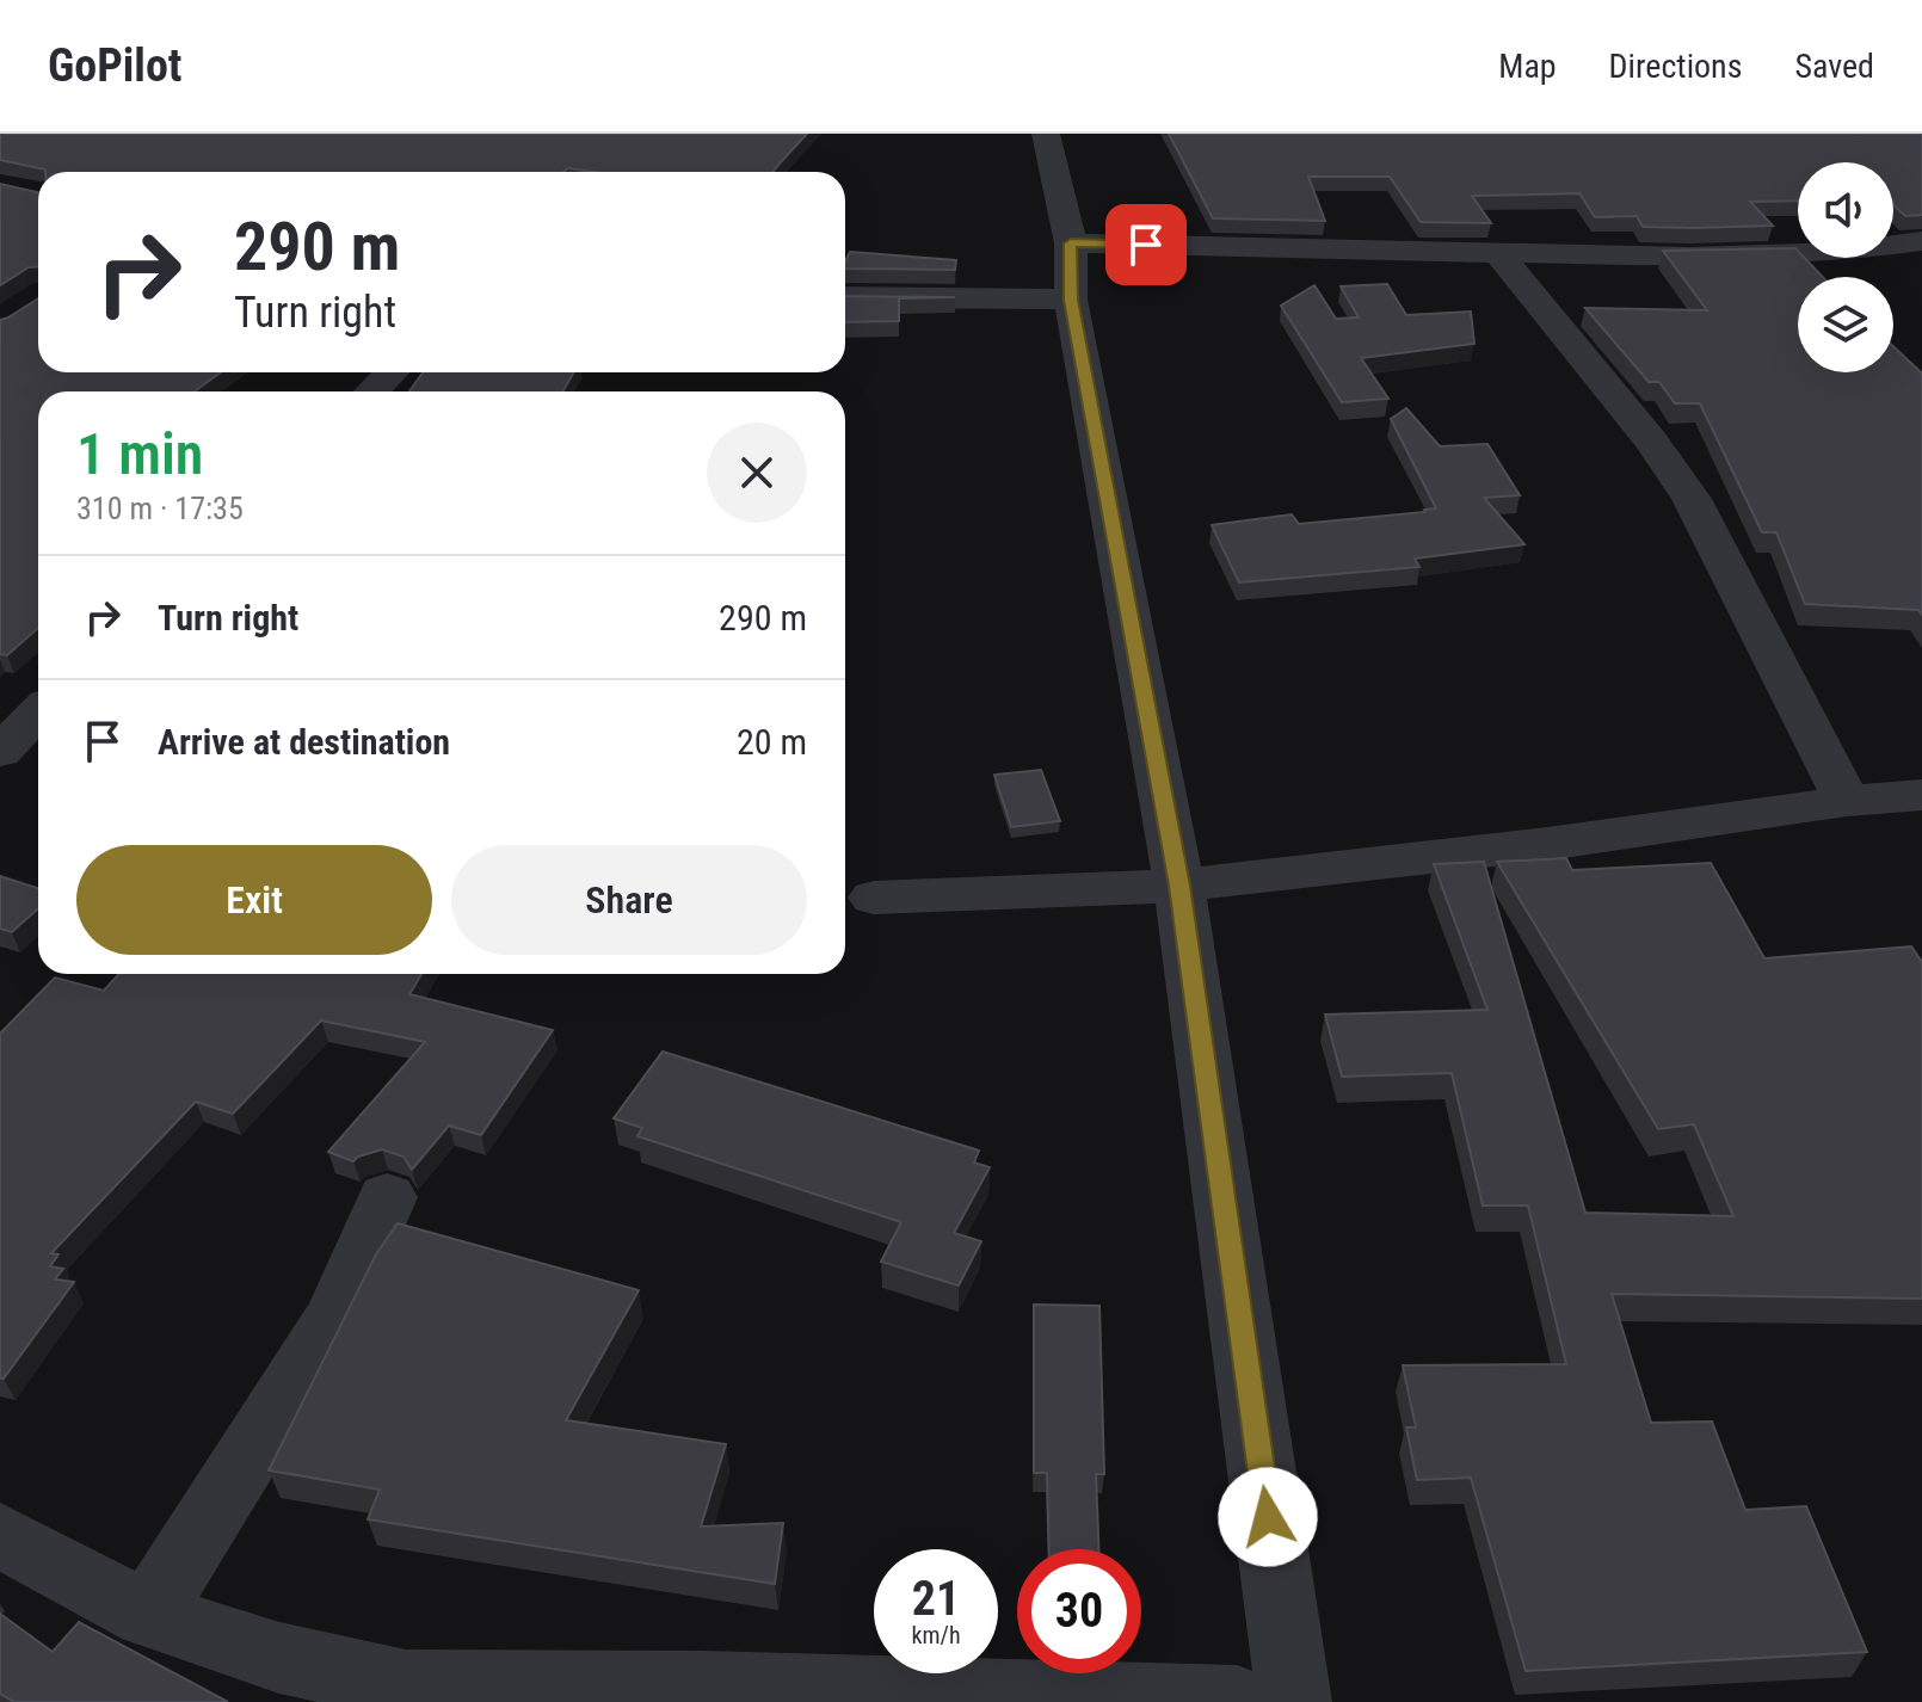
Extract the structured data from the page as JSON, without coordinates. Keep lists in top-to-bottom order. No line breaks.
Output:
{"page":{"header":"GoPilot","nav":["Map","Directions","Saved"],"turn":["290 m","Turn right"],"heading":["1 min","310 m · 17:35"],"list":[{"name":"Turn right","value":"290 m"},{"name":"Arrive at destination","value":"20 m"}],"buttons":["Exit","Share"],"speed":"21 km/h","limit":"30"}}
